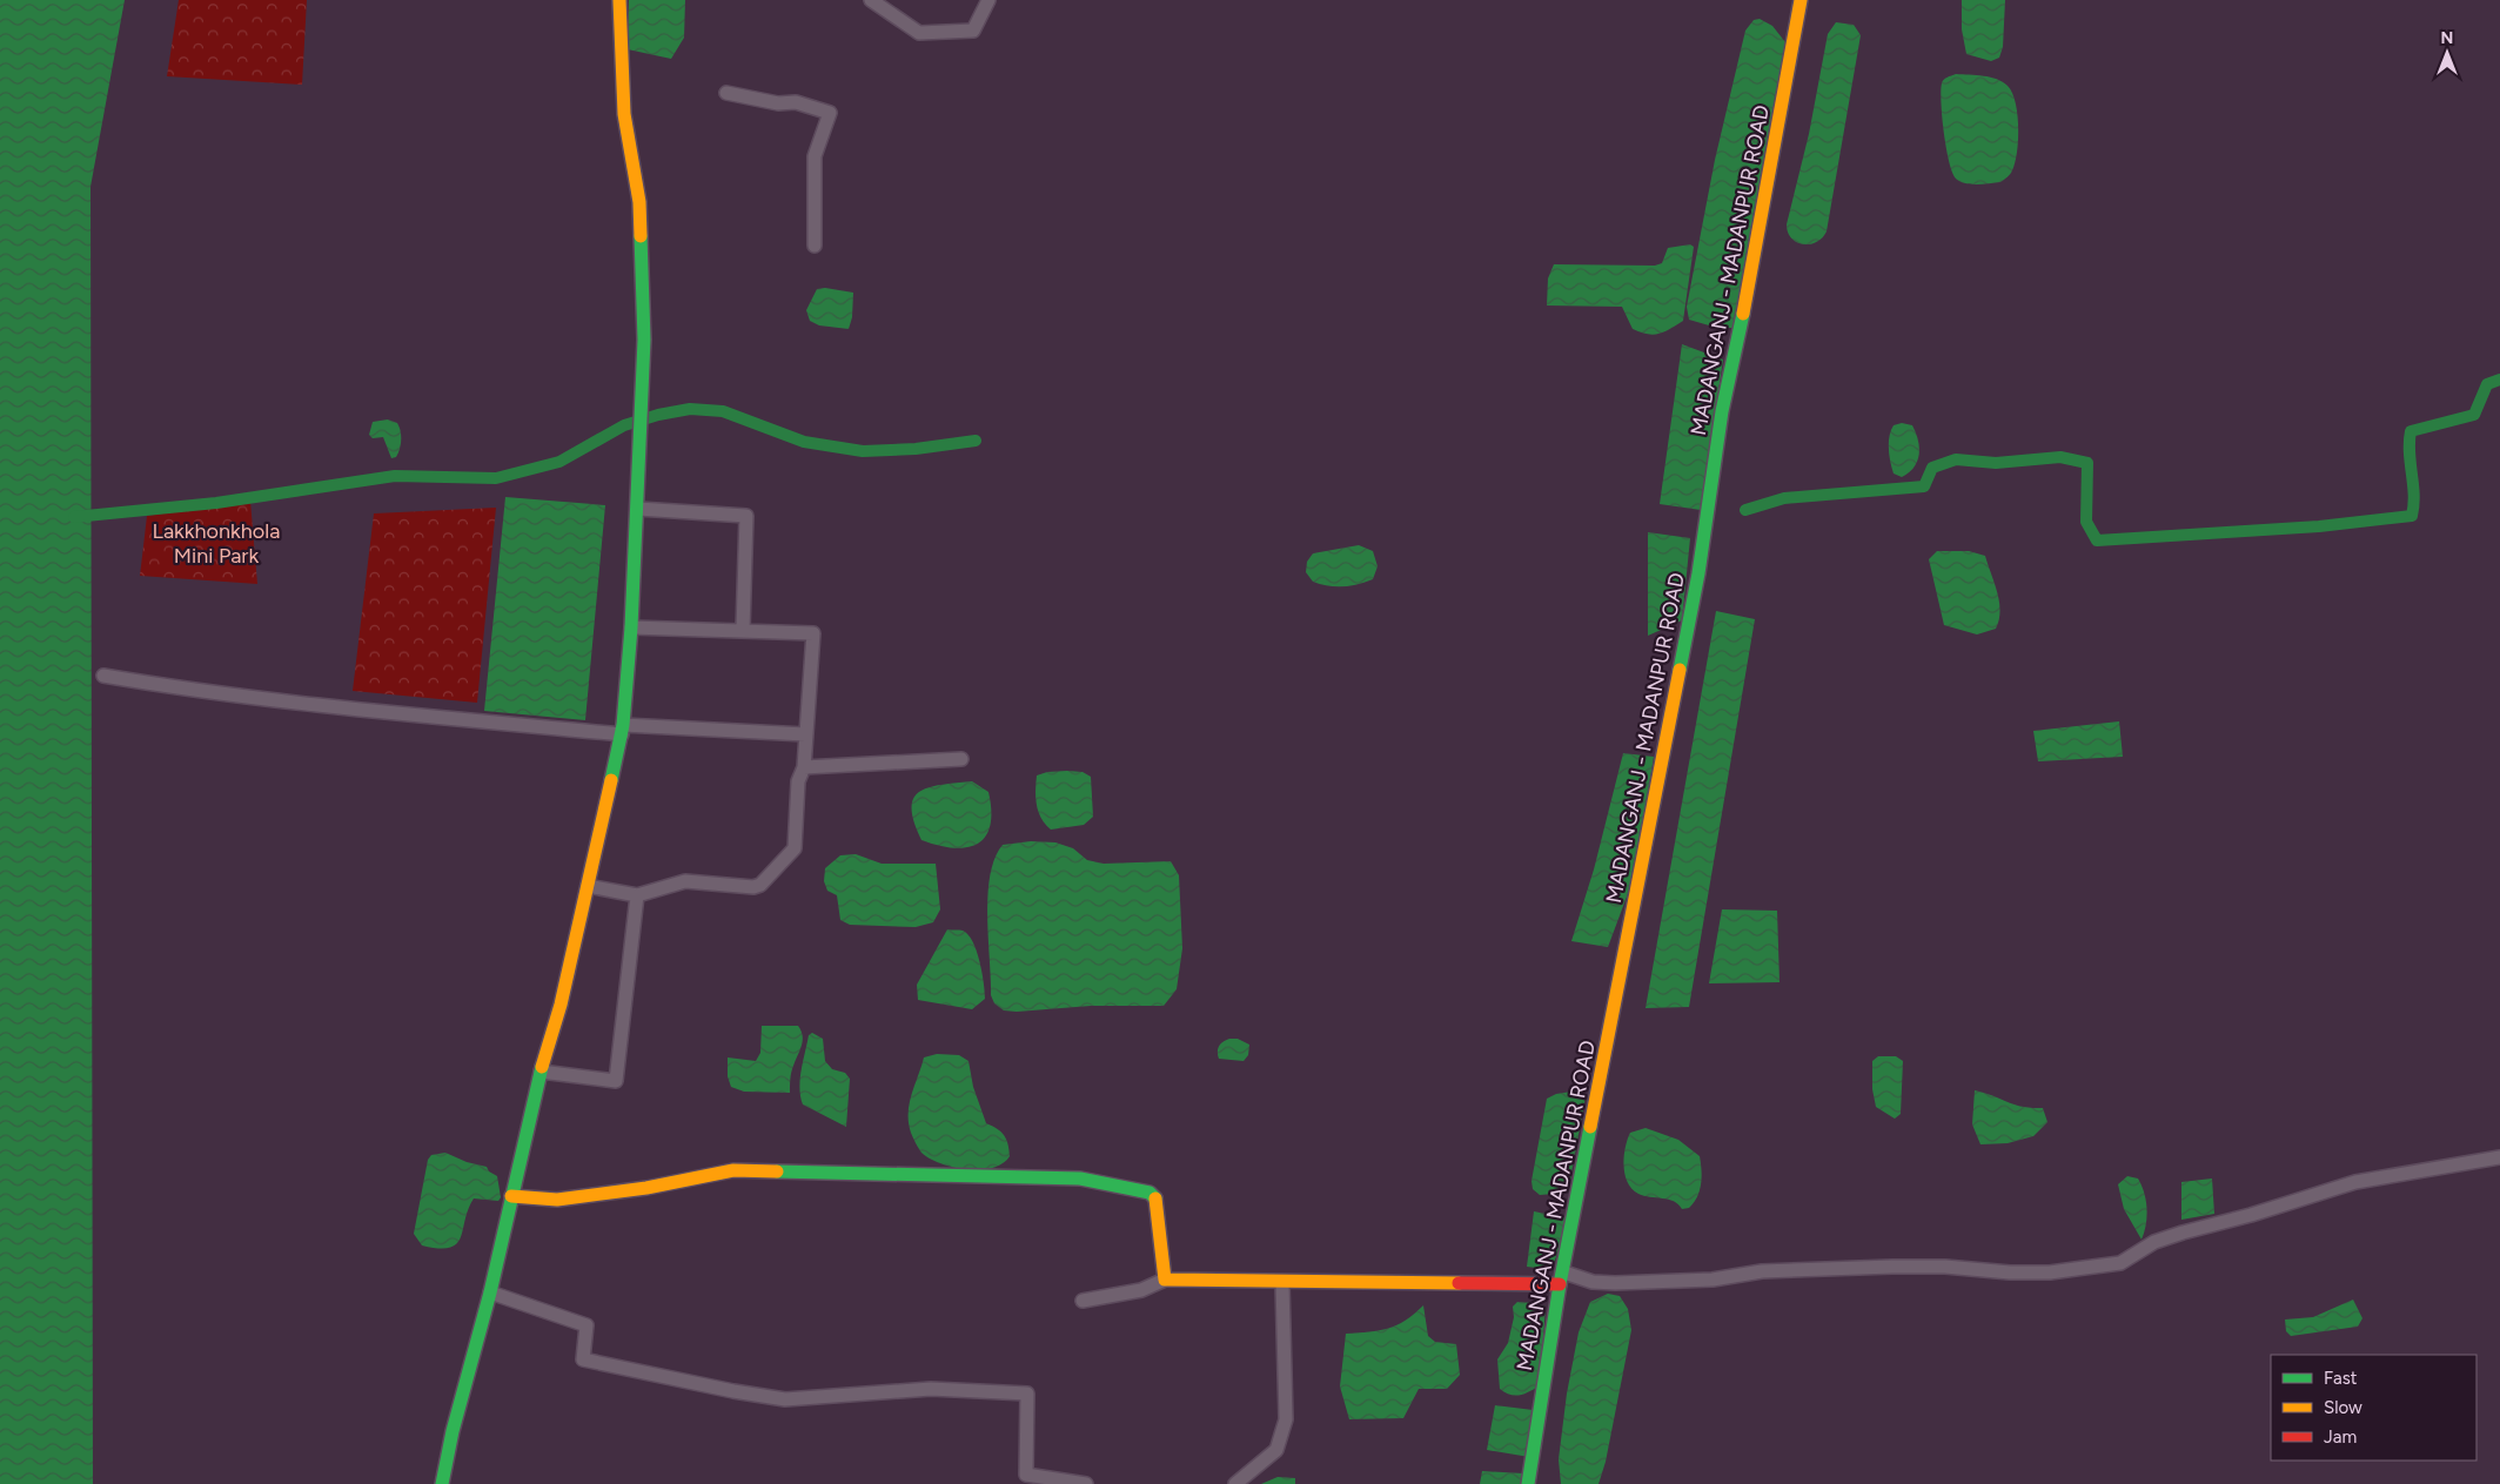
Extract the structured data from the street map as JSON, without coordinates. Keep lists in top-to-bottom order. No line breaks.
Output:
{"streets":{"street":["MADANGANJ - MADANPUR ROAD"]},"parks":["Lakkhonkhola Mini Park"],"legend":["Fast","Slow","Jam"],"north":"top"}
